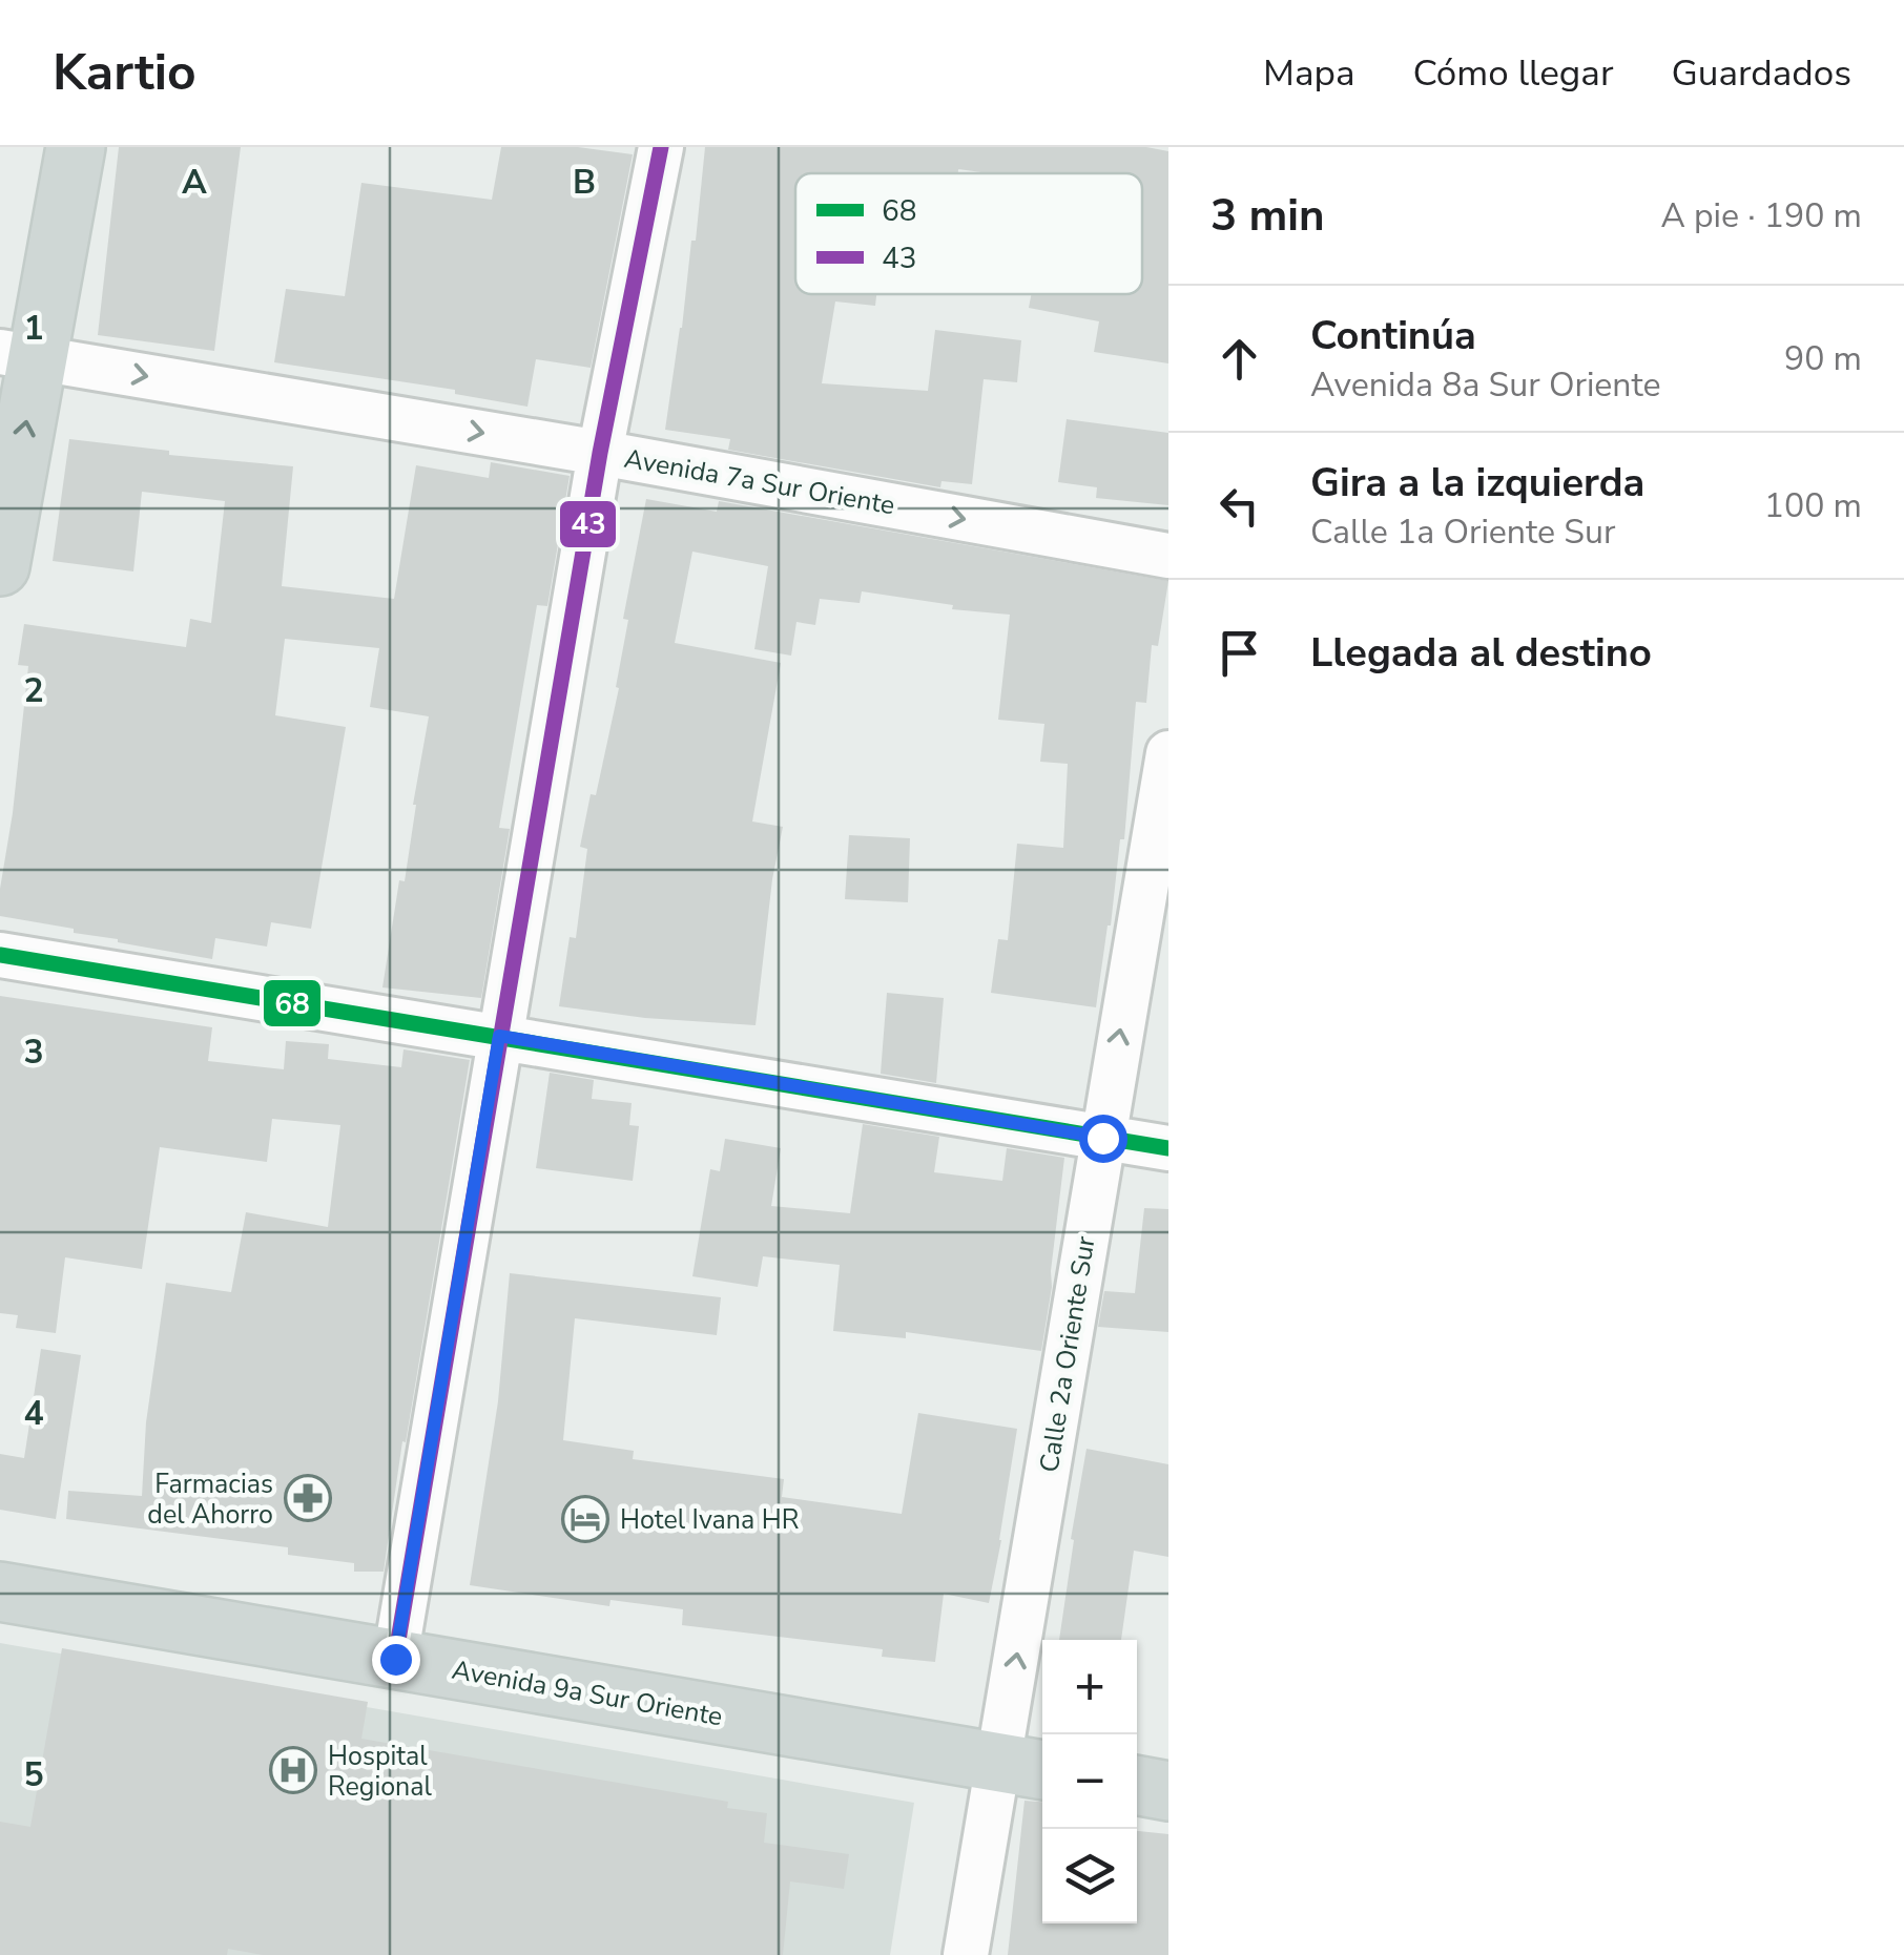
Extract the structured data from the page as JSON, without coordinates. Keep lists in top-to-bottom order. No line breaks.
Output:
{"streets":{"main road":["Avenida 9a Sur Oriente"],"street":["Avenida 7a Sur Oriente","Calle 2a Oriente Sur"]},"crossings":[["Calle 2a Oriente Sur","Avenida 9a Sur Oriente"]],"one_way":["Avenida 7a Sur Oriente","Calle 2a Oriente Sur"],"places":{"pharmacy":["Farmacias del Ahorro"],"hotel":["Hotel Ivana HR"],"hospital":["Hospital Regional"]},"lines":["transit line 43","transit line 68"],"legend":["68","43"],"page":{"header":"Kartio","nav":["Mapa","Cómo llegar","Guardados"],"heading":["3 min","A pie · 190 m"],"list":[["Continúa","Avenida 8a Sur Oriente","90 m"],["Gira a la izquierda","Calle 1a Oriente Sur","100 m"],"Llegada al destino"],"map_buttons":["+","−"]},"grid":{"columns":["A","B"],"rows":["1","2","3","4","5"]}}
